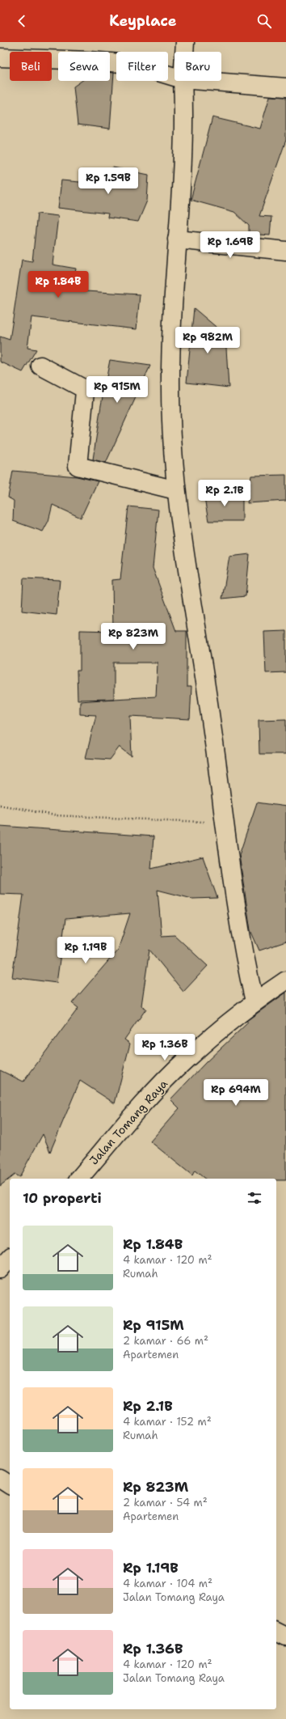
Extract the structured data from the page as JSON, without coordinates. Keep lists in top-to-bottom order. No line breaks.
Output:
{"streets":{"street":["Jalan Tomang Raya"]},"page":{"header":"Keyplace","chip":["Beli","Sewa","Filter","Baru"],"price":["Rp 1.59B","Rp 1.69B","Rp 1.84B","Rp 982M","Rp 915M","Rp 2.1B","Rp 823M","Rp 1.19B","Rp 1.36B","Rp 694M"],"heading":"10 properti","list":[{"name":"Rp 1.84B","note":"4 kamar · 120 m² · Rumah"},{"name":"Rp 915M","note":"2 kamar · 66 m² · Apartemen"},{"name":"Rp 2.1B","note":"4 kamar · 152 m² · Rumah"},{"name":"Rp 823M","note":"2 kamar · 54 m² · Apartemen"},{"name":"Rp 1.19B","note":"4 kamar · 104 m² · Jalan Tomang Raya"},{"name":"Rp 1.36B","note":"4 kamar · 120 m² · Jalan Tomang Raya"}]}}
